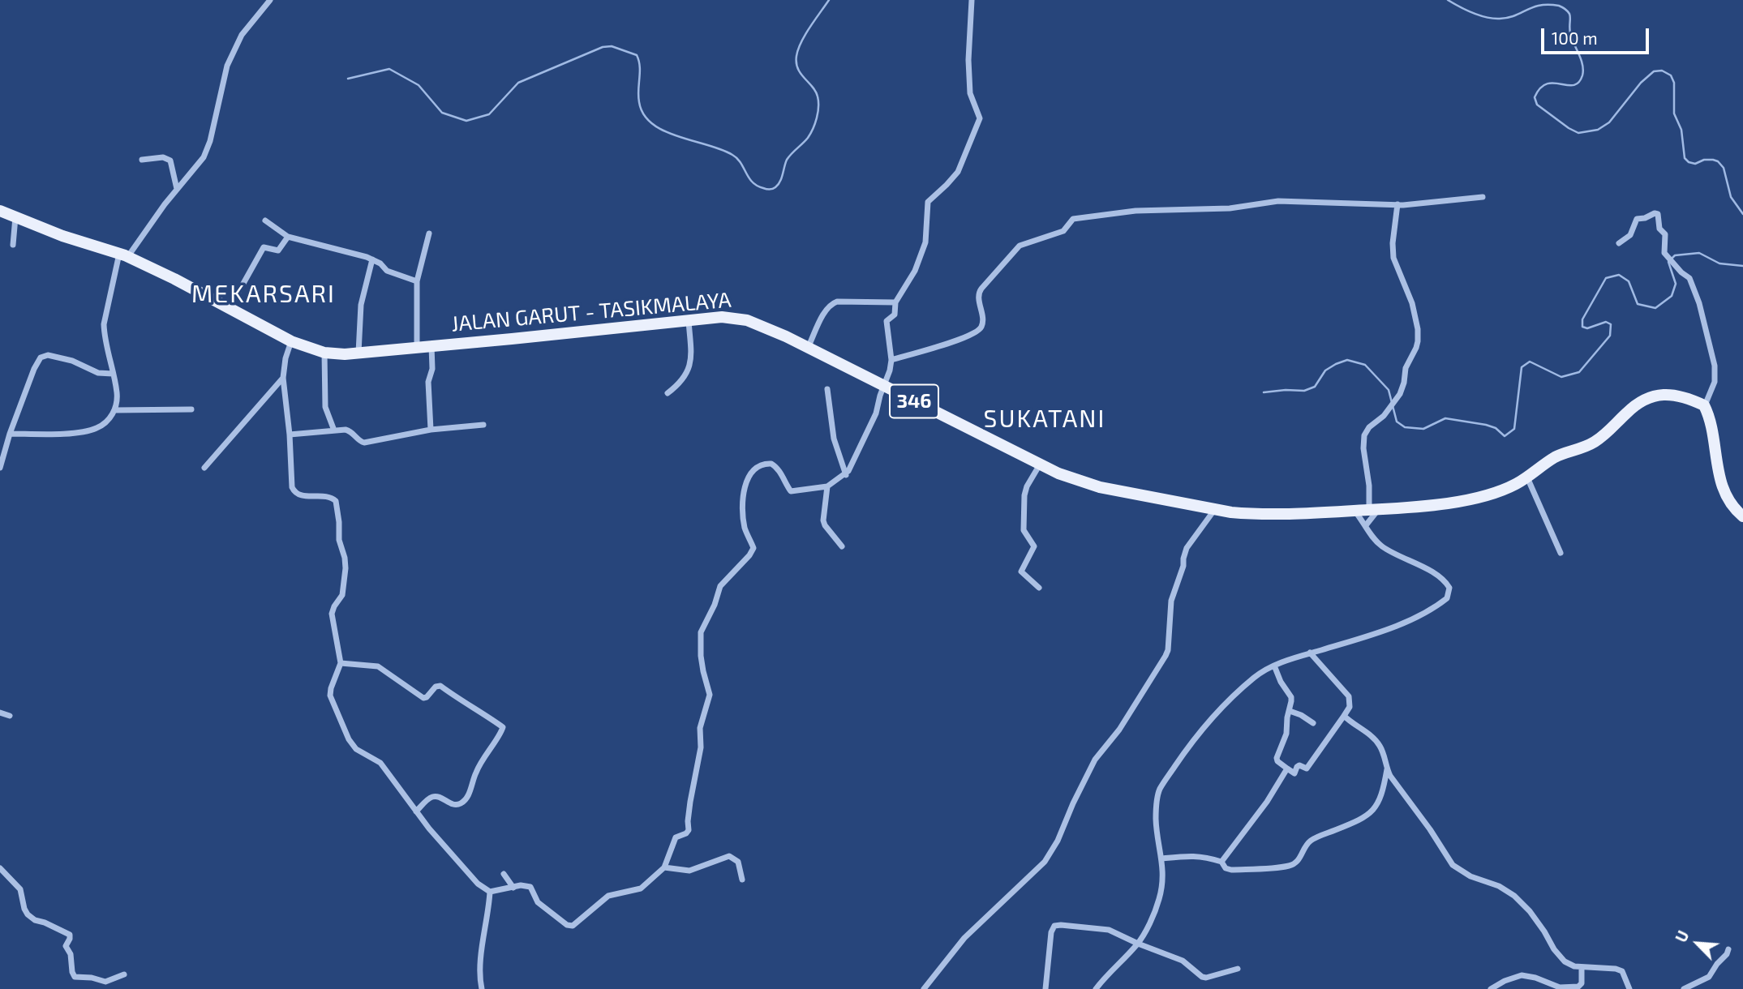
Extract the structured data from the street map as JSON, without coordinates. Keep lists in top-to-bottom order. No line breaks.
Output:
{"streets":{"main road":["JALAN GARUT - TASIKMALAYA","346"]},"districts":["MEKARSARI","SUKATANI"],"scale_bar":"100 m","north":"top left"}
